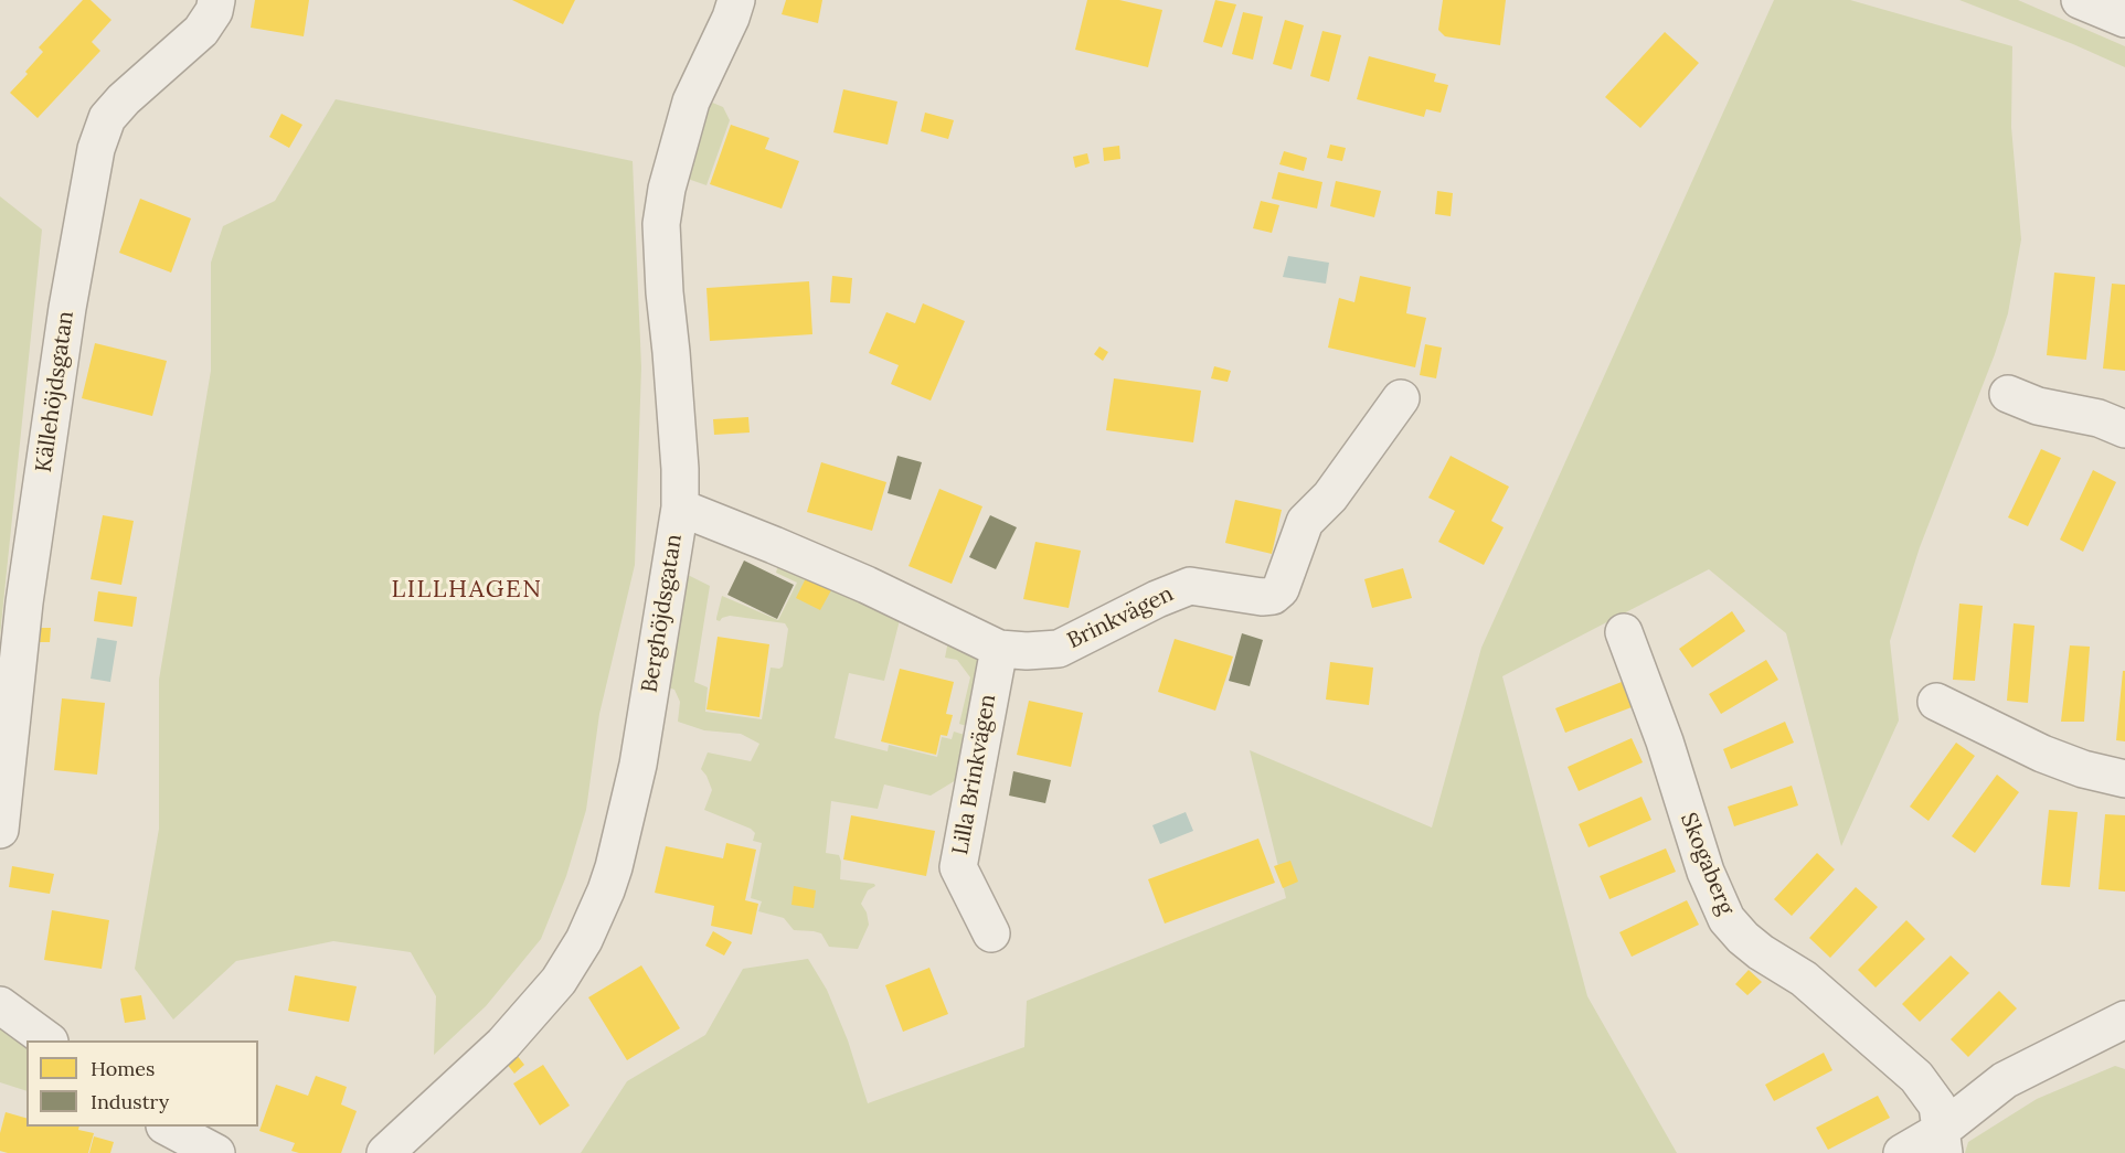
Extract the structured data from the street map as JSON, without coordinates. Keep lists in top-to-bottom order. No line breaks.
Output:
{"streets":{"street":["Källehöjdsgatan","Berghöjdsgatan","Brinkvägen","Lilla Brinkvägen","Skogaberg"]},"crossings":[["Berghöjdsgatan","Brinkvägen"],["Brinkvägen","Lilla Brinkvägen"]],"districts":["LILLHAGEN"],"legend":["Homes","Industry"]}
